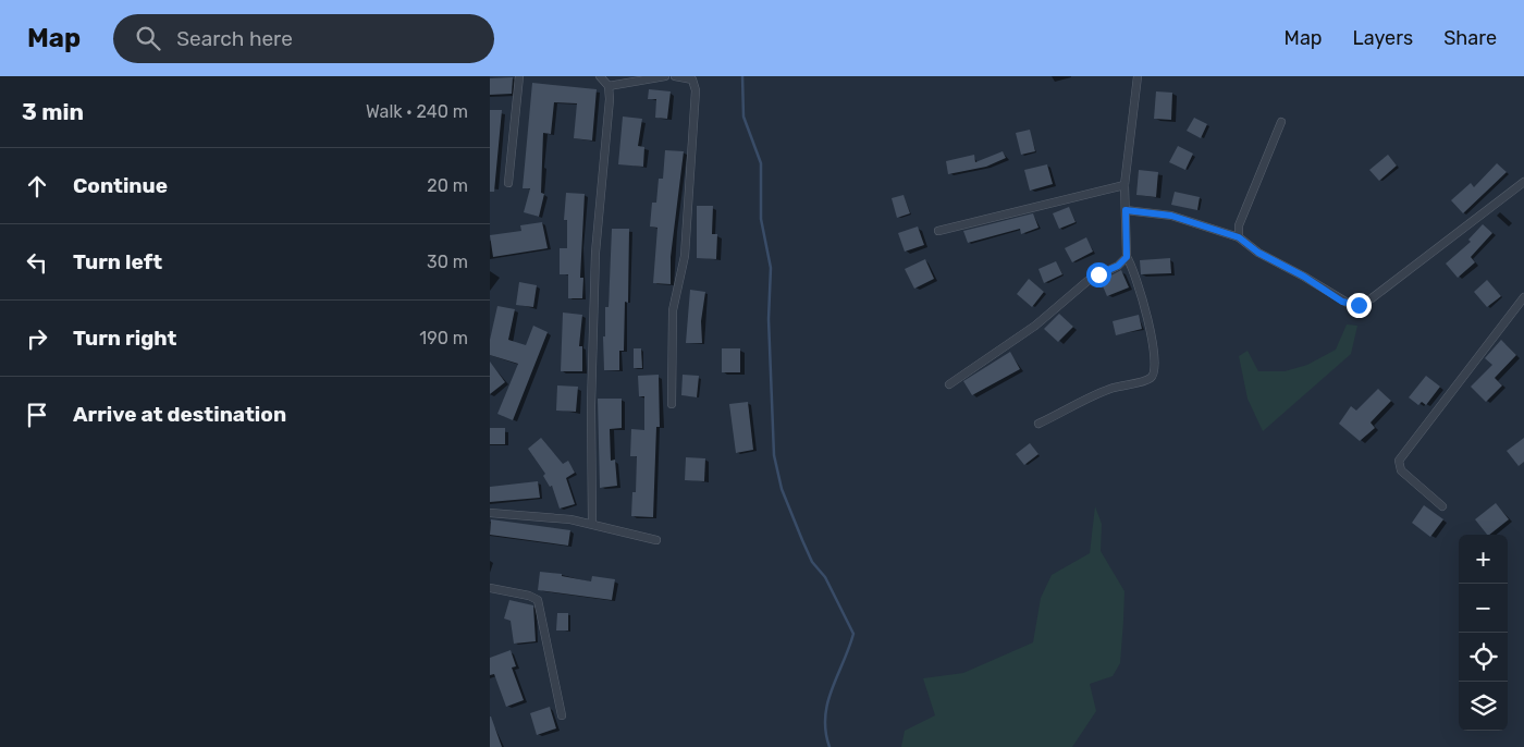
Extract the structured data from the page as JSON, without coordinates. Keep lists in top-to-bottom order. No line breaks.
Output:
{"page":{"header":"Map","search":"Search here","nav":["Map","Layers","Share"],"heading":["3 min","Walk · 240 m"],"list":[["Continue","20 m"],["Turn left","30 m"],["Turn right","190 m"],"Arrive at destination"],"map_buttons":["+","−"]}}
